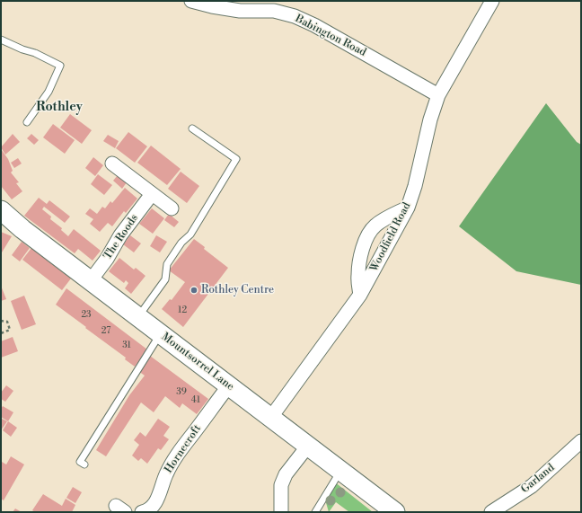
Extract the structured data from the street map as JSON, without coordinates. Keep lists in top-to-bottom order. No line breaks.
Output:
{"streets":{"street":["Babington Road","The Roods","Woodfield Road","Mountsorrel Lane","Hornecroft","Garland"]},"crossings":[["Babington Road","Woodfield Road"],["The Roods","Mountsorrel Lane"],["Woodfield Road","Mountsorrel Lane"],["Mountsorrel Lane","Hornecroft"]],"districts":["Rothley"],"places":["Rothley Centre"],"house_numbers":["12","23","27","31","39","41"]}
